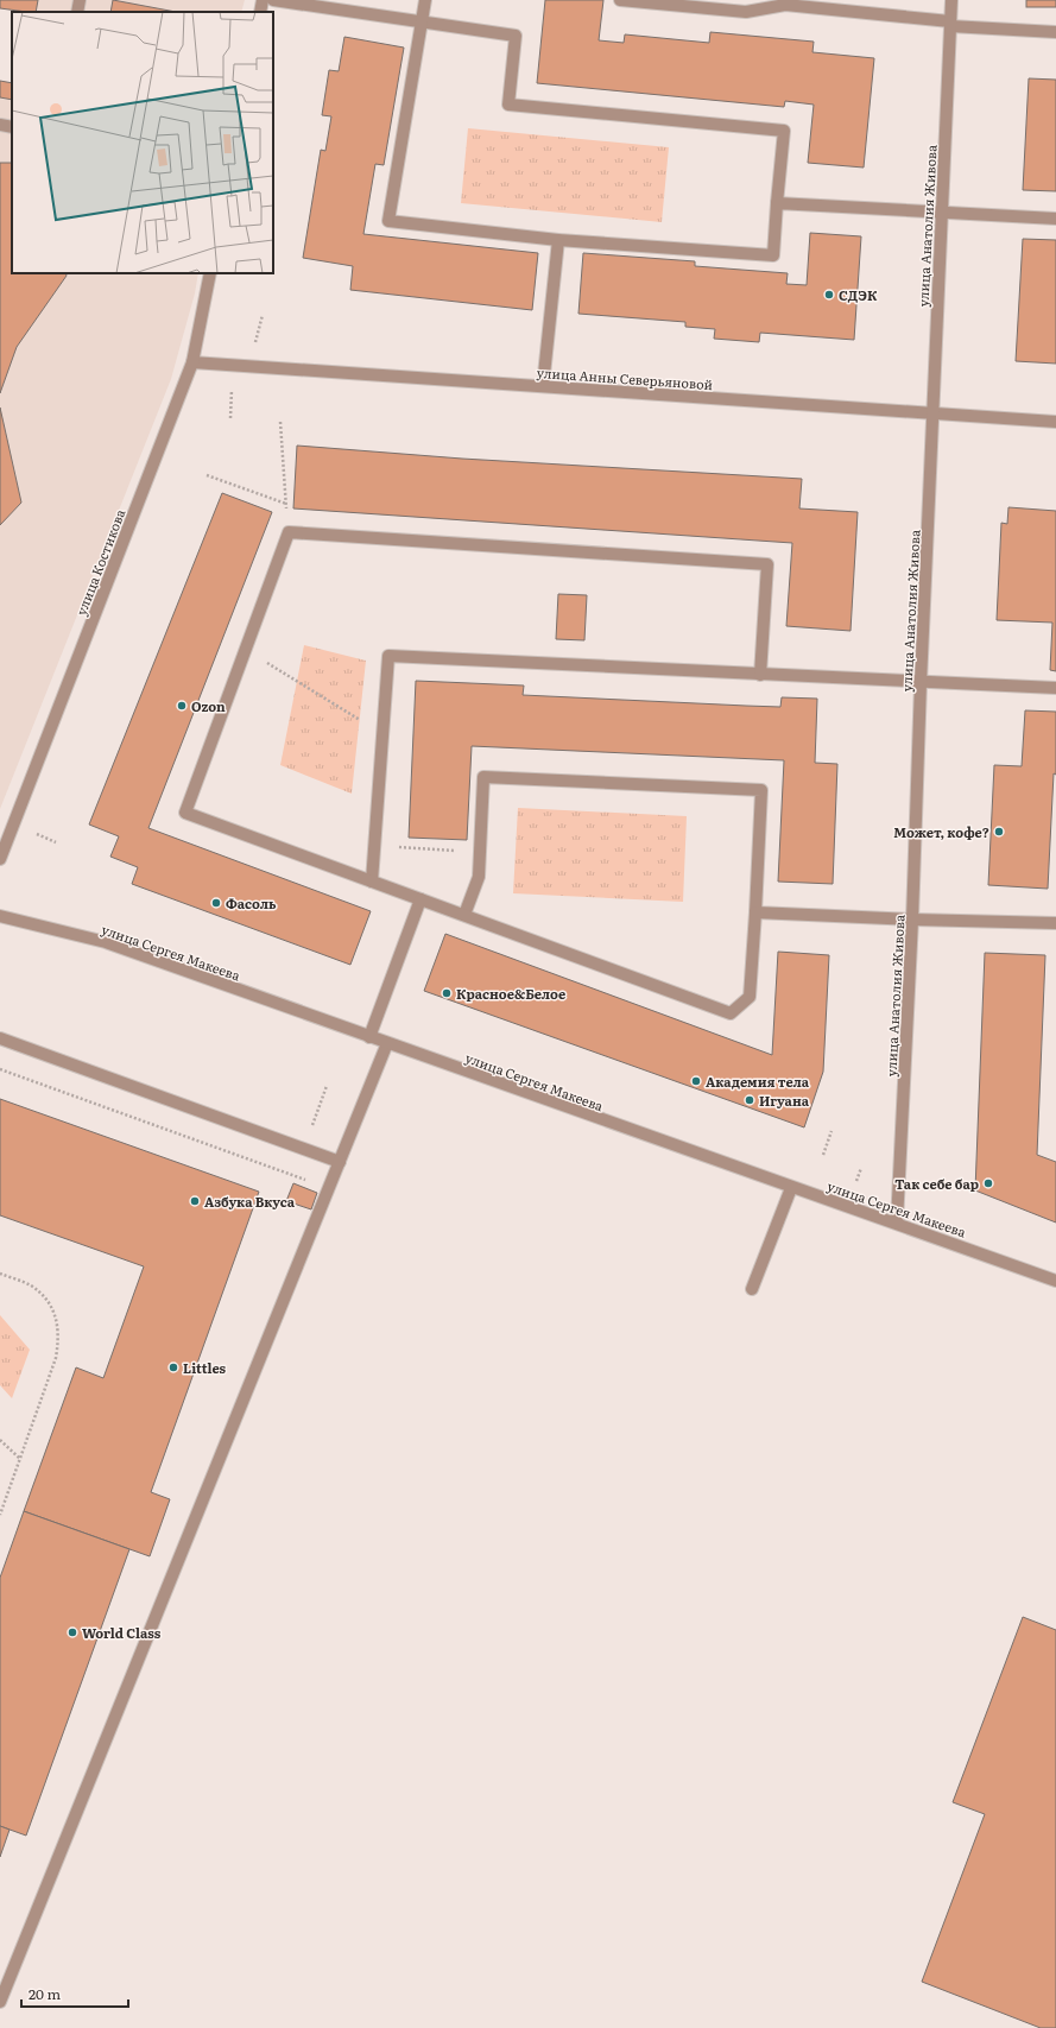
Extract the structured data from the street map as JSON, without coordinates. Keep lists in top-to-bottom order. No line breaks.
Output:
{"streets":{"street":["улица Анатолия Живова","улица Анны Северьяновой","улица Костикова","улица Сергея Макеева"]},"crossings":[["улица Анатолия Живова","улица Анны Северьяновой"],["улица Анатолия Живова","улица Сергея Макеева"],["улица Анны Северьяновой","улица Костикова"]],"places":["СДЭК","Ozon","Может, кофе?","Фасоль","Красное&Белое","Академия тела","Игуана","Так себе бар","Азбука Вкуса","Littles","World Class"],"scale_bar":"20 m"}
